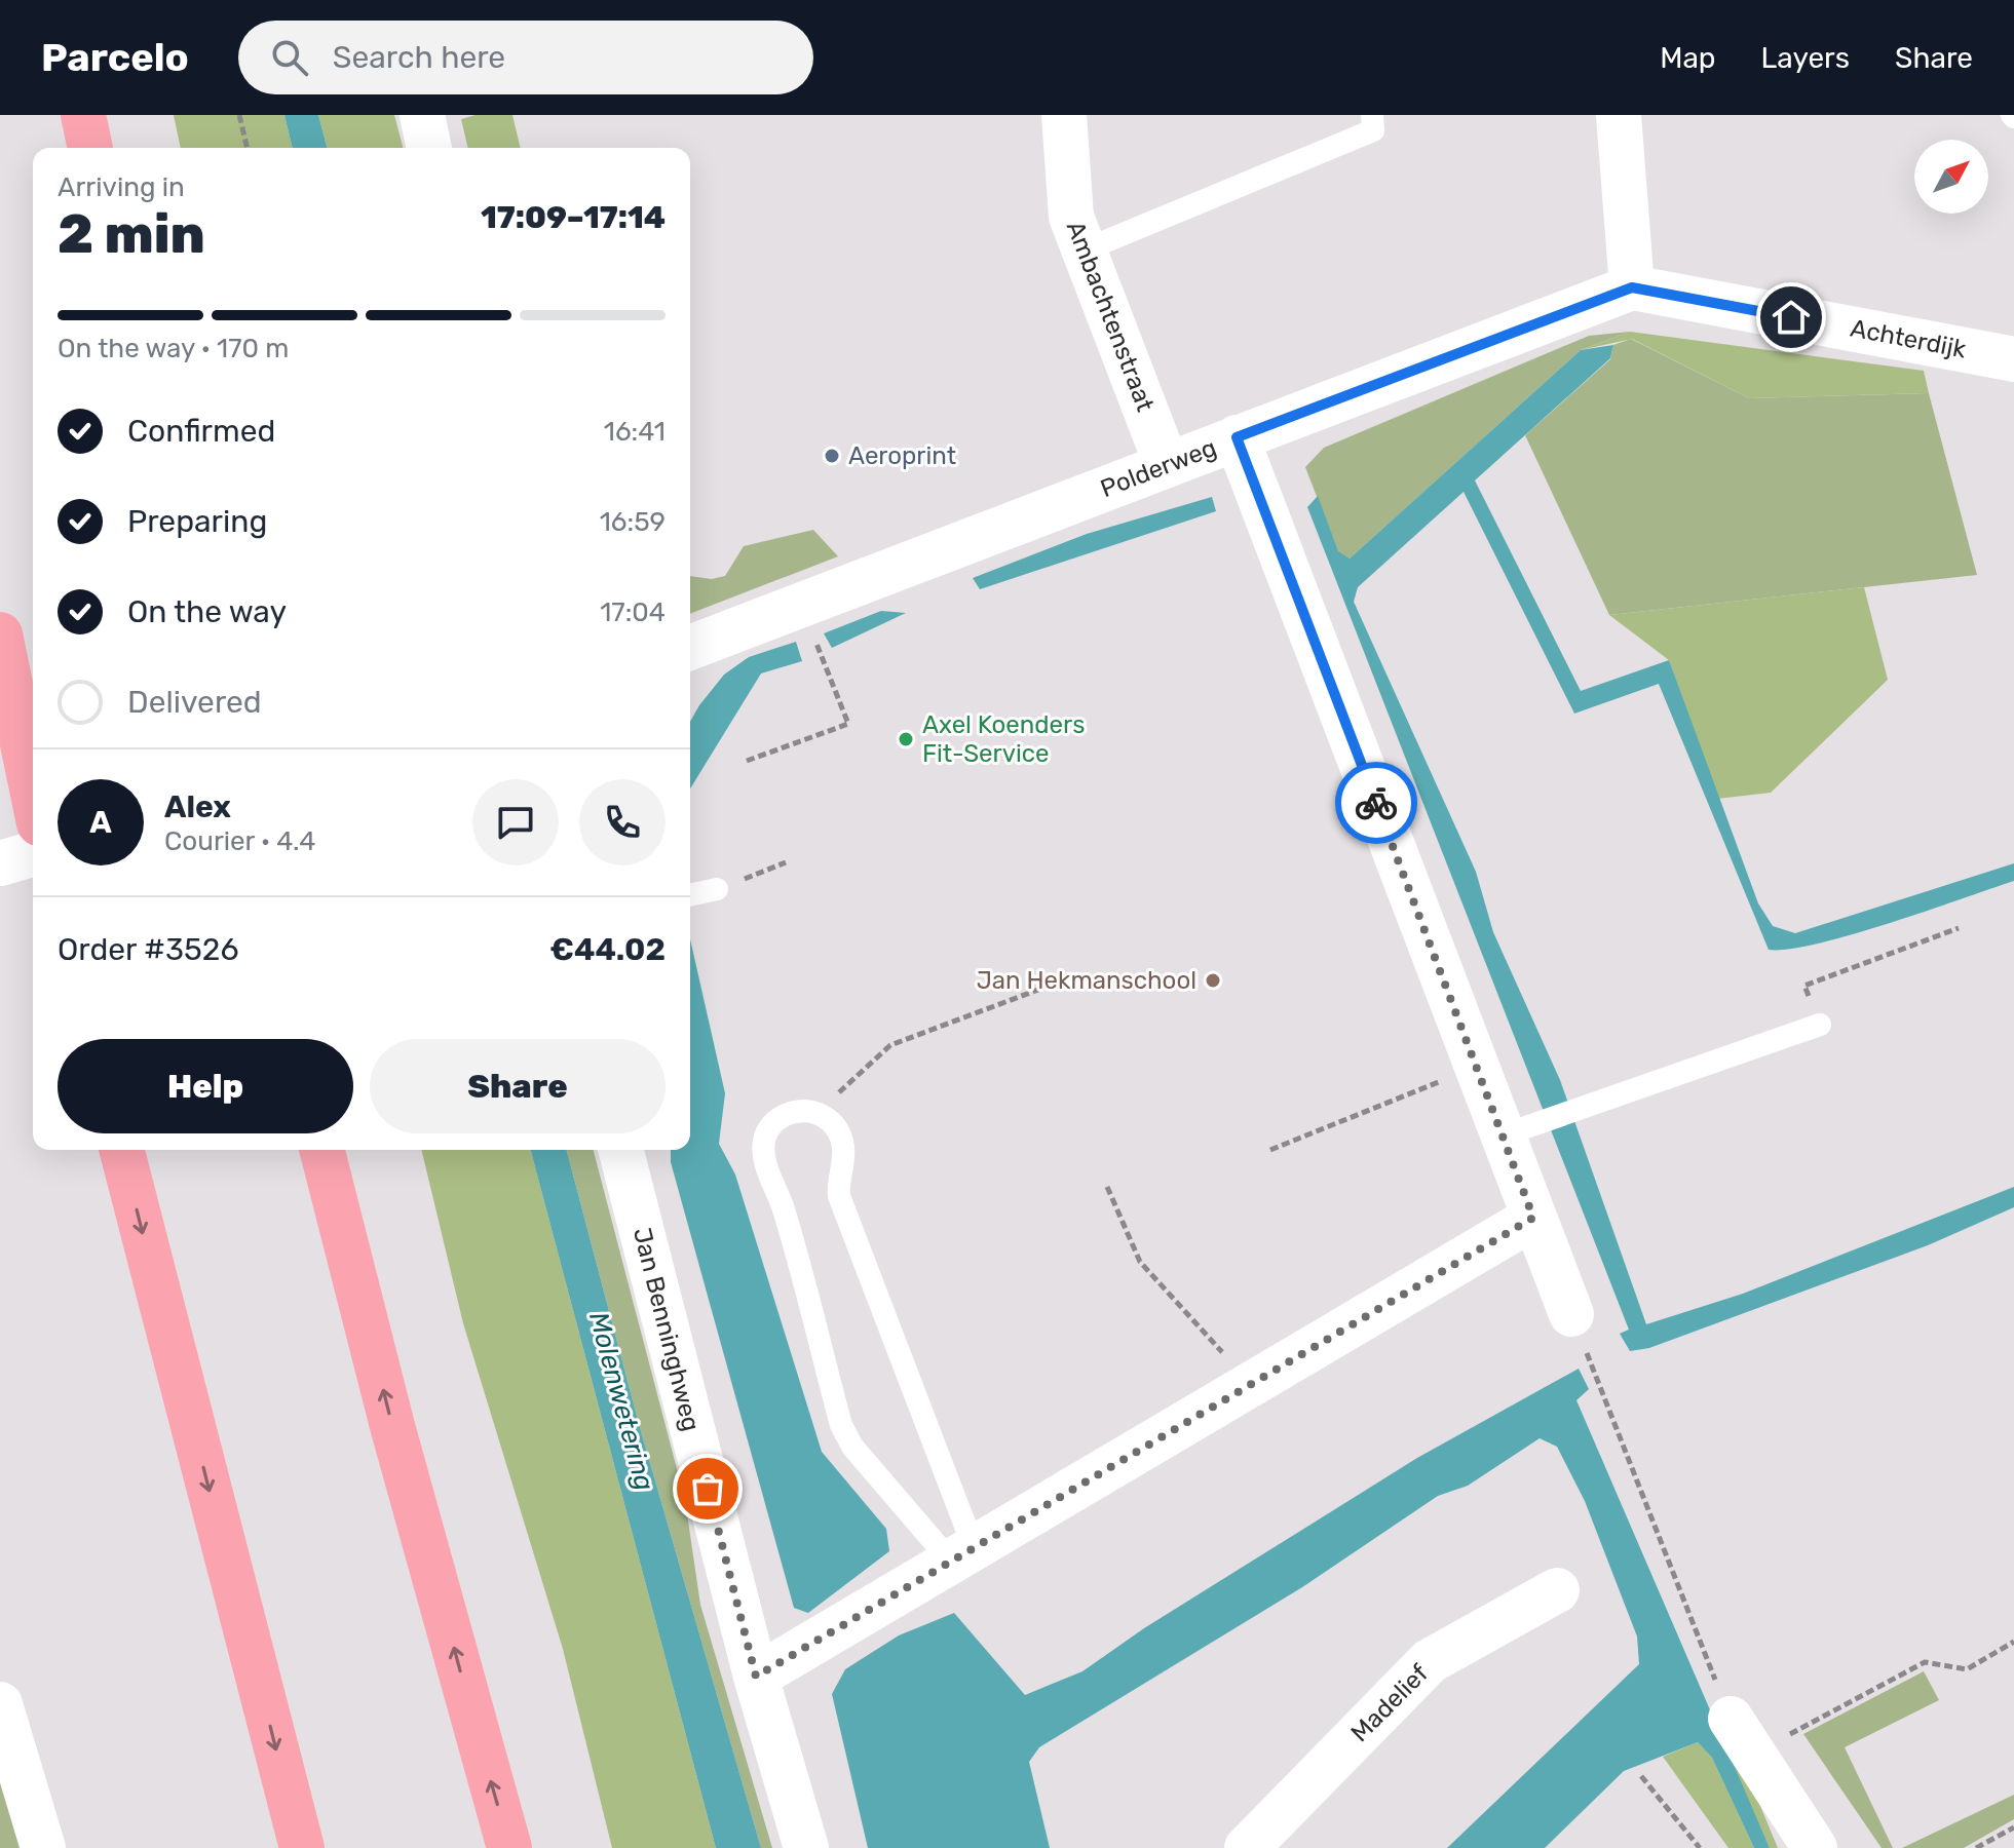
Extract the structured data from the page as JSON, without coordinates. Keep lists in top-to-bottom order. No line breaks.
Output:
{"streets":{"street":["Ambachtenstraat","Achterdijk","Polderweg","Jan Benninghweg","Madelief"]},"crossings":[["Ambachtenstraat","Polderweg"],["Achterdijk","Polderweg"]],"water":["Molenwetering"],"places":["Aeroprint","Axel Koenders Fit-Service","Jan Hekmanschool"],"north":"top right","page":{"header":"Parcelo","search":"Search here","nav":["Map","Layers","Share"],"heading":["2 min","Arriving in","17:09–17:14"],"panel":["Alex","Courier · 4.4","Order #3526","€44.02"],"bar":"On the way · 170 m","list":[["Confirmed","16:41"],["Preparing","16:59"],["On the way","17:04"],"Delivered"],"round":"A","buttons":["Help","Share"]}}
